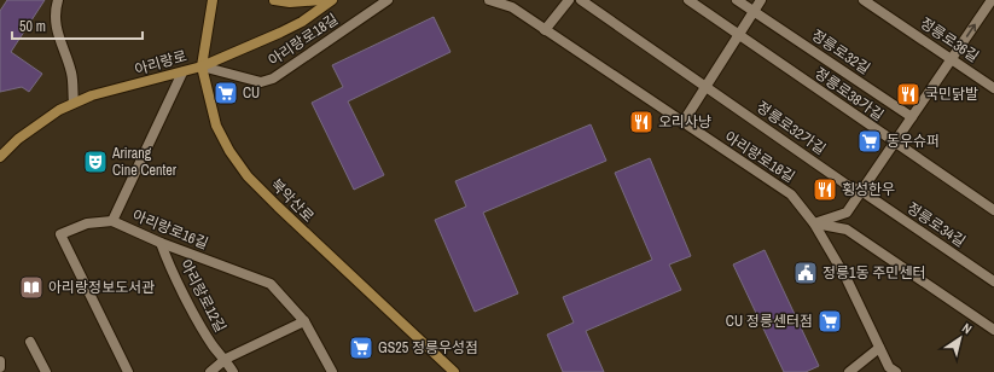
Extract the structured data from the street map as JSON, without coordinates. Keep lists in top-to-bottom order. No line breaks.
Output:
{"streets":{"street":["아리랑로18길","정릉로36길","정릉로32길","아리랑로","정릉로38가길","정릉로32가길","북악산로","정릉로34길","아리랑로16길","아리랑로12길"]},"crossings":[["아리랑로18길","아리랑로"],["아리랑로18길","북악산로"],["아리랑로","북악산로"],["아리랑로","아리랑로16길"],["정릉로32가길","정릉로34길"],["아리랑로16길","아리랑로12길"]],"places":{"supermarket":["CU","동우슈퍼","CU 정릉센터점","GS25 정릉우성점"],"restaurant":["국민닭발","오리사냥","횡성한우"],"theatre":["Arirang Cine Center"],"public building":["정릉1동 주민센터"],"library":["아리랑정보도서관"]},"scale_bar":"50 m","north":"top right"}
